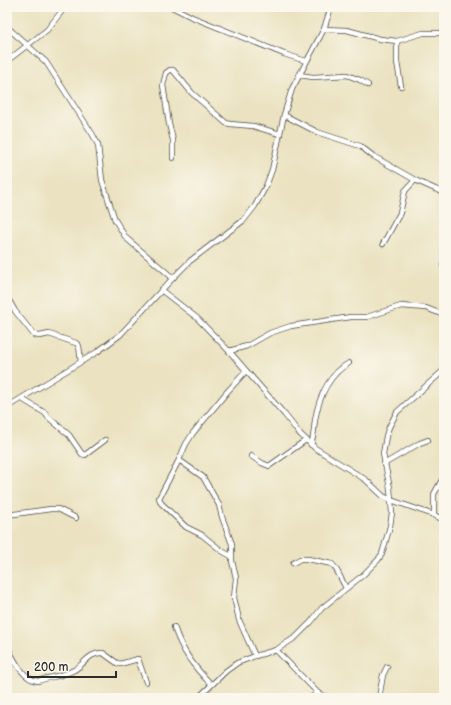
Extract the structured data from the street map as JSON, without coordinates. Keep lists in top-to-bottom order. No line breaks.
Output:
{"scale_bar":"200 m"}
